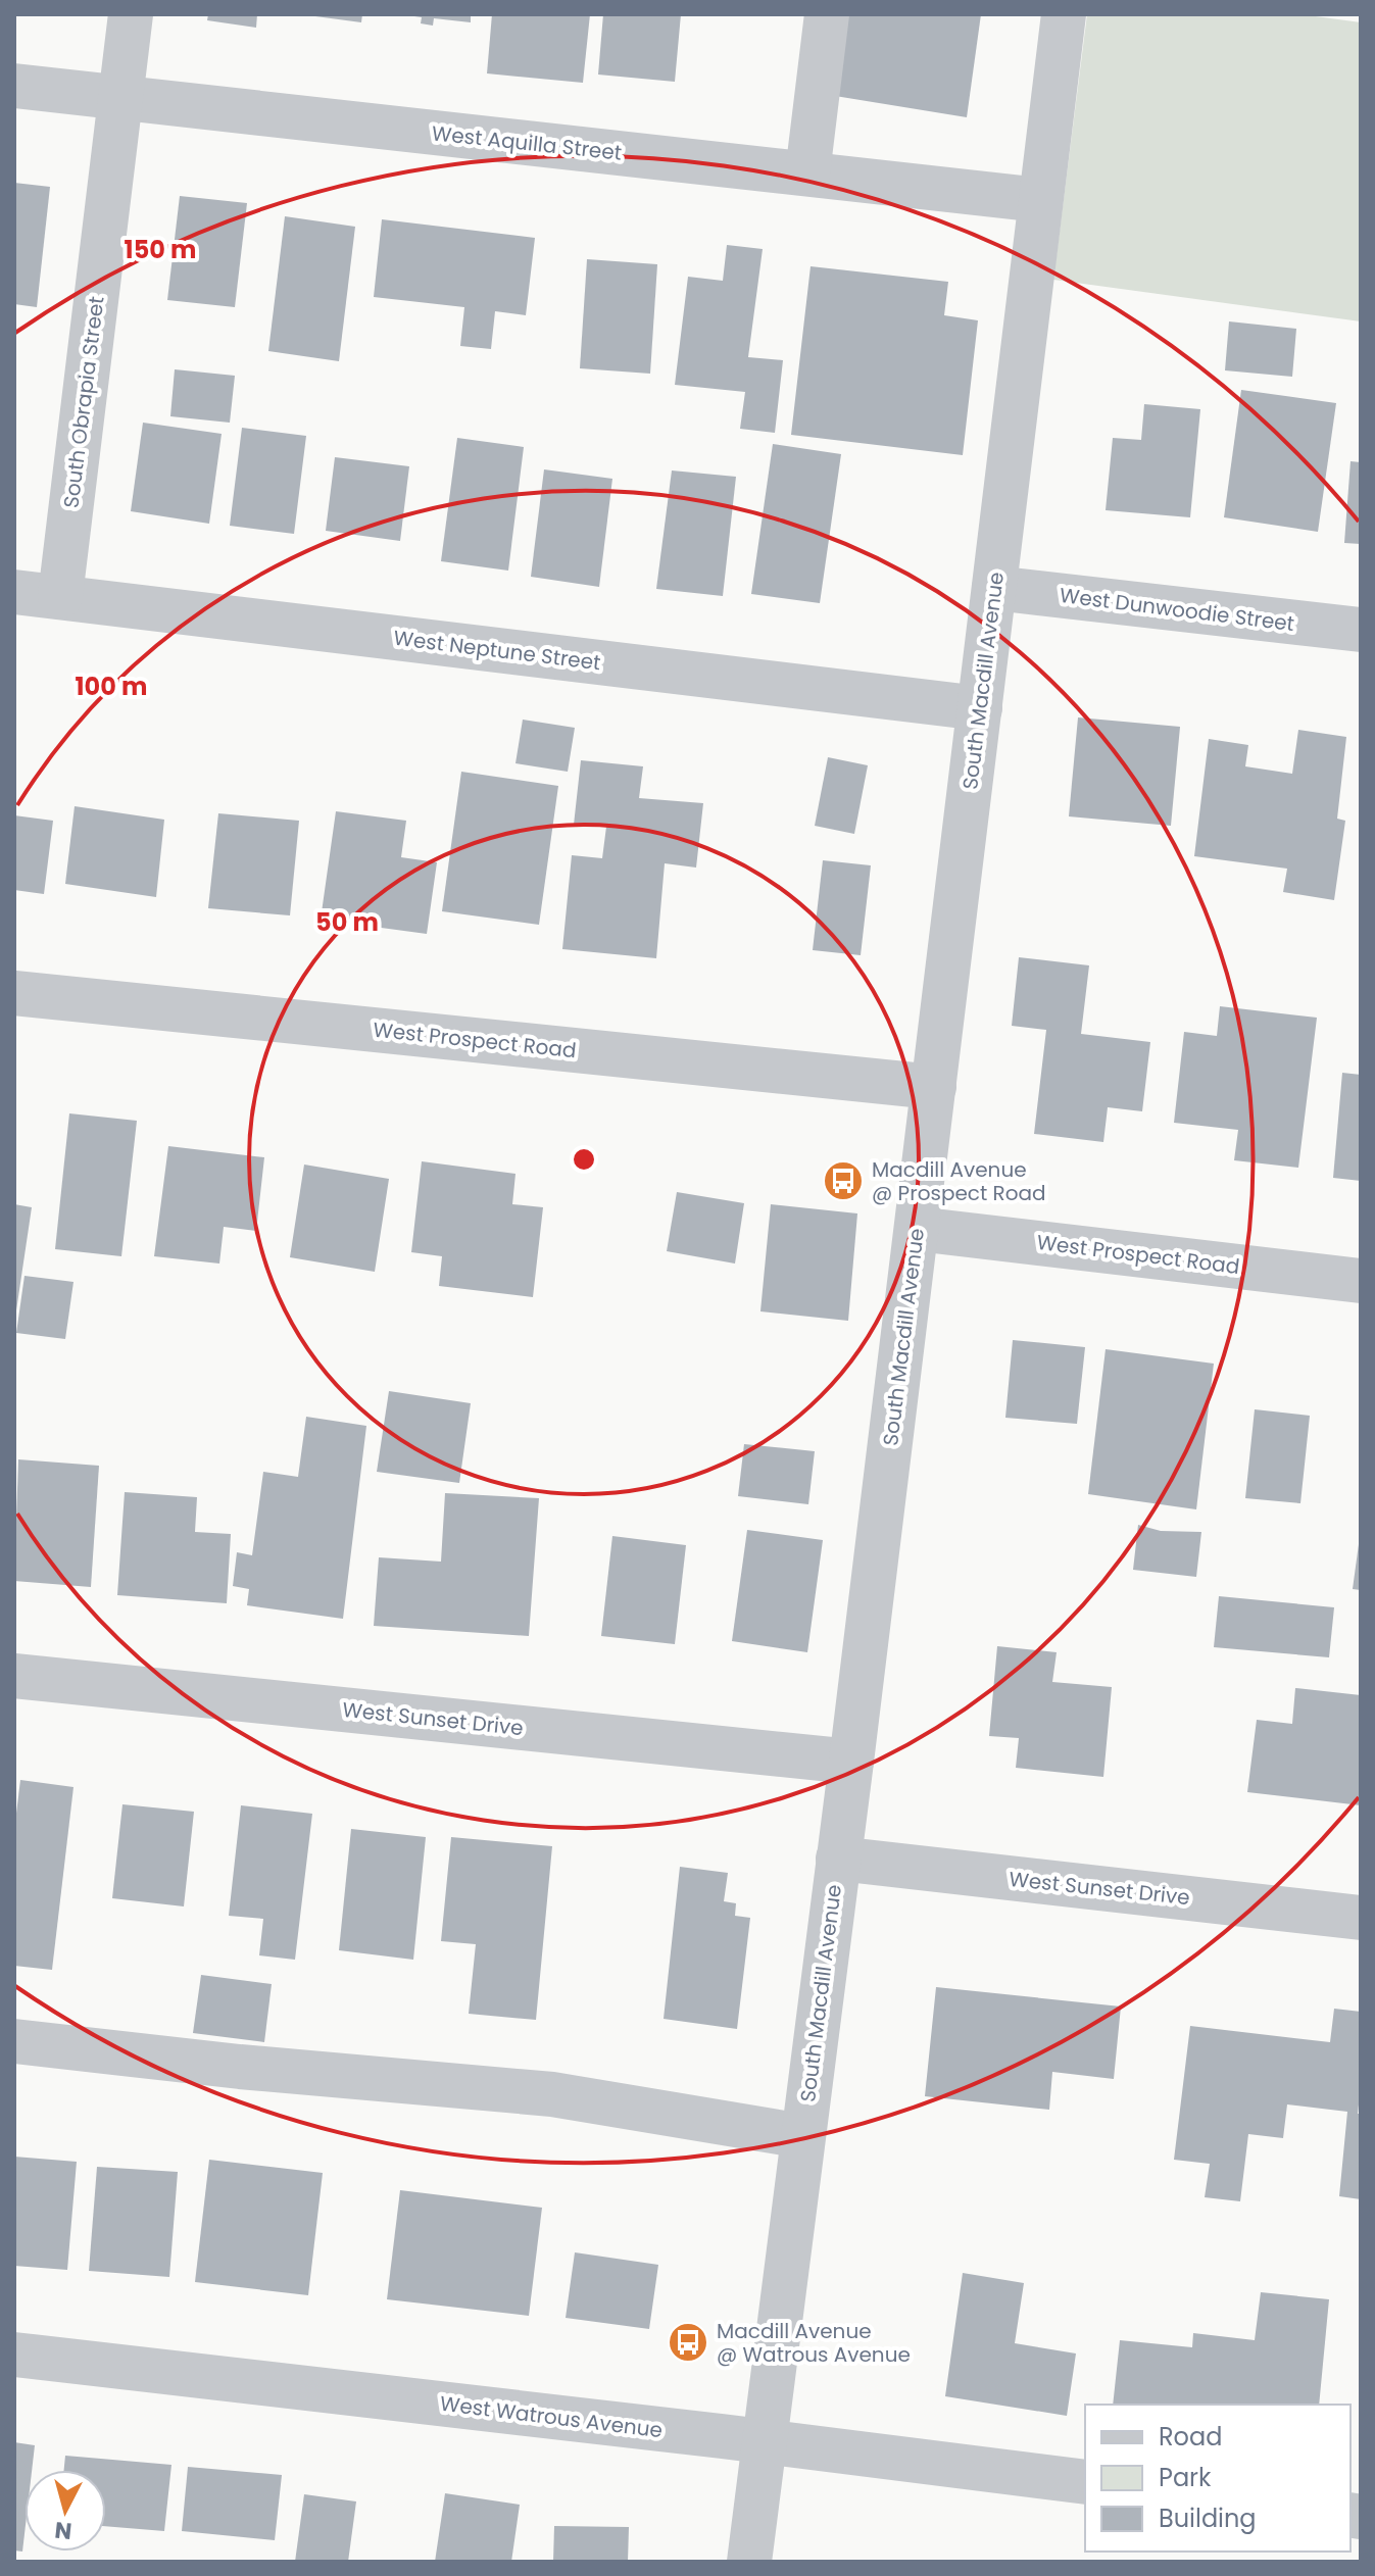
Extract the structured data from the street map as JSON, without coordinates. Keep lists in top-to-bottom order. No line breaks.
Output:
{"streets":{"street":["West Aquilla Street","South Obrapia Street","West Dunwoodie Street","West Neptune Street","South Macdill Avenue","West Prospect Road","West Sunset Drive","West Watrous Avenue"]},"crossings":[["West Aquilla Street","South Obrapia Street"],["West Aquilla Street","South Macdill Avenue"],["South Obrapia Street","West Neptune Street"],["West Dunwoodie Street","South Macdill Avenue"],["West Neptune Street","South Macdill Avenue"],["South Macdill Avenue","West Prospect Road"],["South Macdill Avenue","West Sunset Drive"],["South Macdill Avenue","West Watrous Avenue"]],"places":{"bus stop":["Macdill Avenue @ Prospect Road","Macdill Avenue @ Watrous Avenue"]},"legend":["Road","Park","Building"],"north":"bottom","rings":["150 m","100 m","50 m"]}
